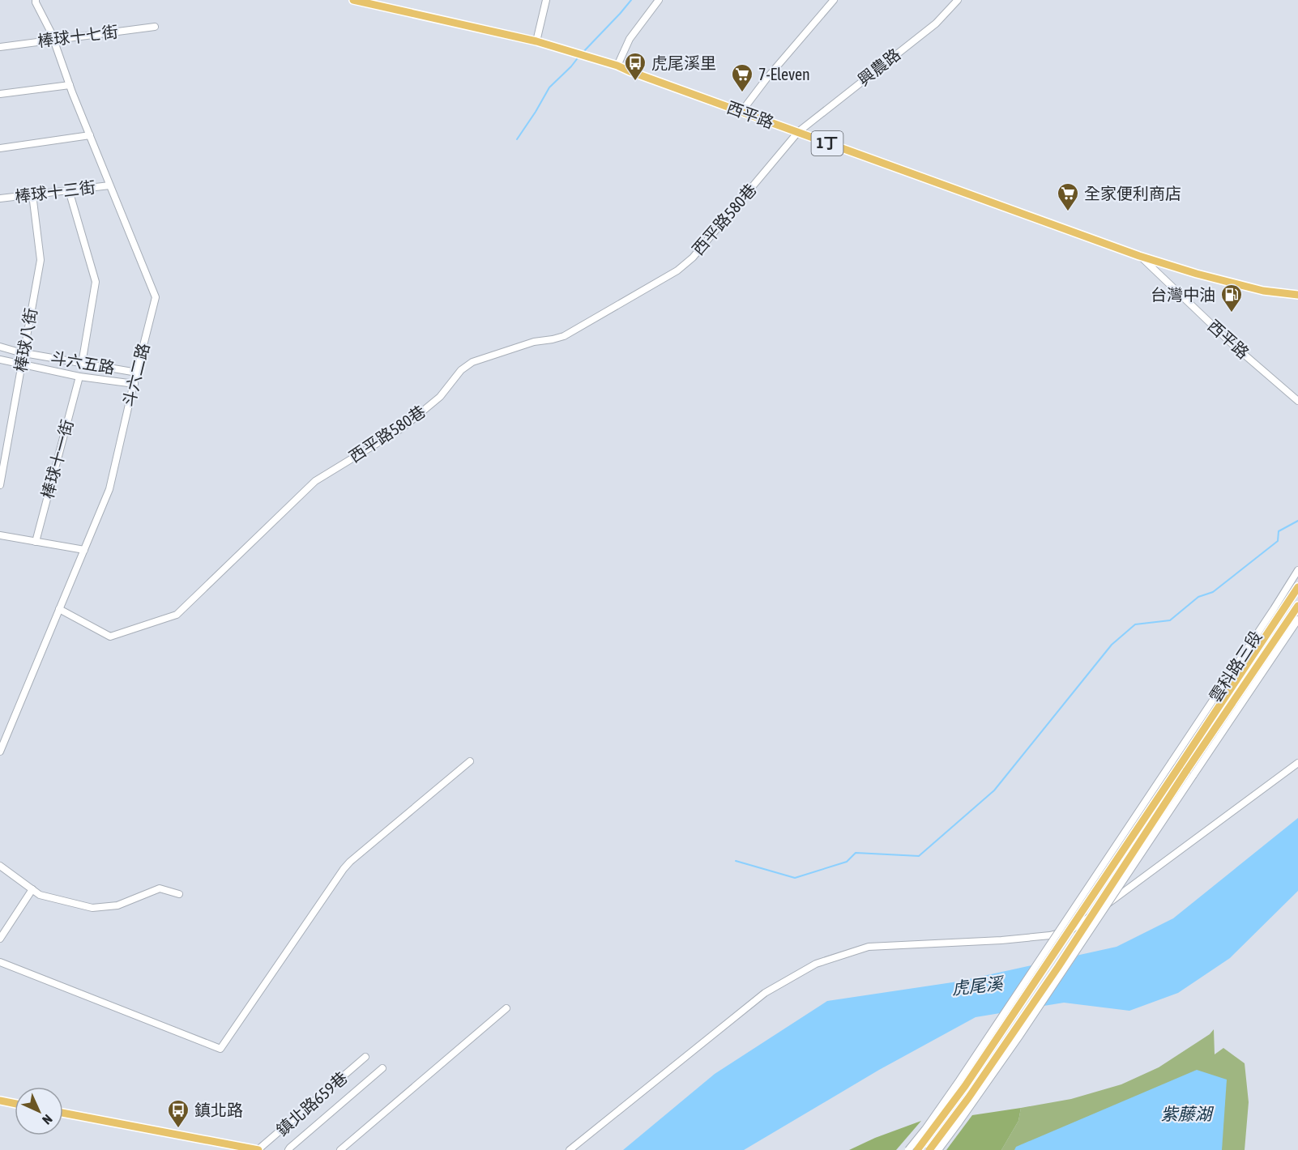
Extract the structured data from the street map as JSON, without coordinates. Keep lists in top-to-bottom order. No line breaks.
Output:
{"streets":{"main road":["西平路","1丁","雲科路三段"],"street":["棒球十七街","興農路","棒球十三街","西平路580巷","棒球八街","斗六五路","斗六二路","棒球十一街","鎮北路659巷"]},"crossings":[["棒球十七街","斗六二路"],["興農路","西平路"],["興農路","西平路580巷"],["西平路","西平路580巷"],["棒球十三街","棒球八街"],["棒球十三街","斗六二路"],["西平路580巷","斗六二路"],["棒球八街","斗六五路"],["斗六五路","斗六二路"],["斗六五路","棒球十一街"]],"water":["虎尾溪","紫藤湖"],"places":{"bus stop":["虎尾溪里","鎮北路"],"supermarket":["7-Eleven","全家便利商店"],"fuel station":["台灣中油"]},"north":"bottom right"}
